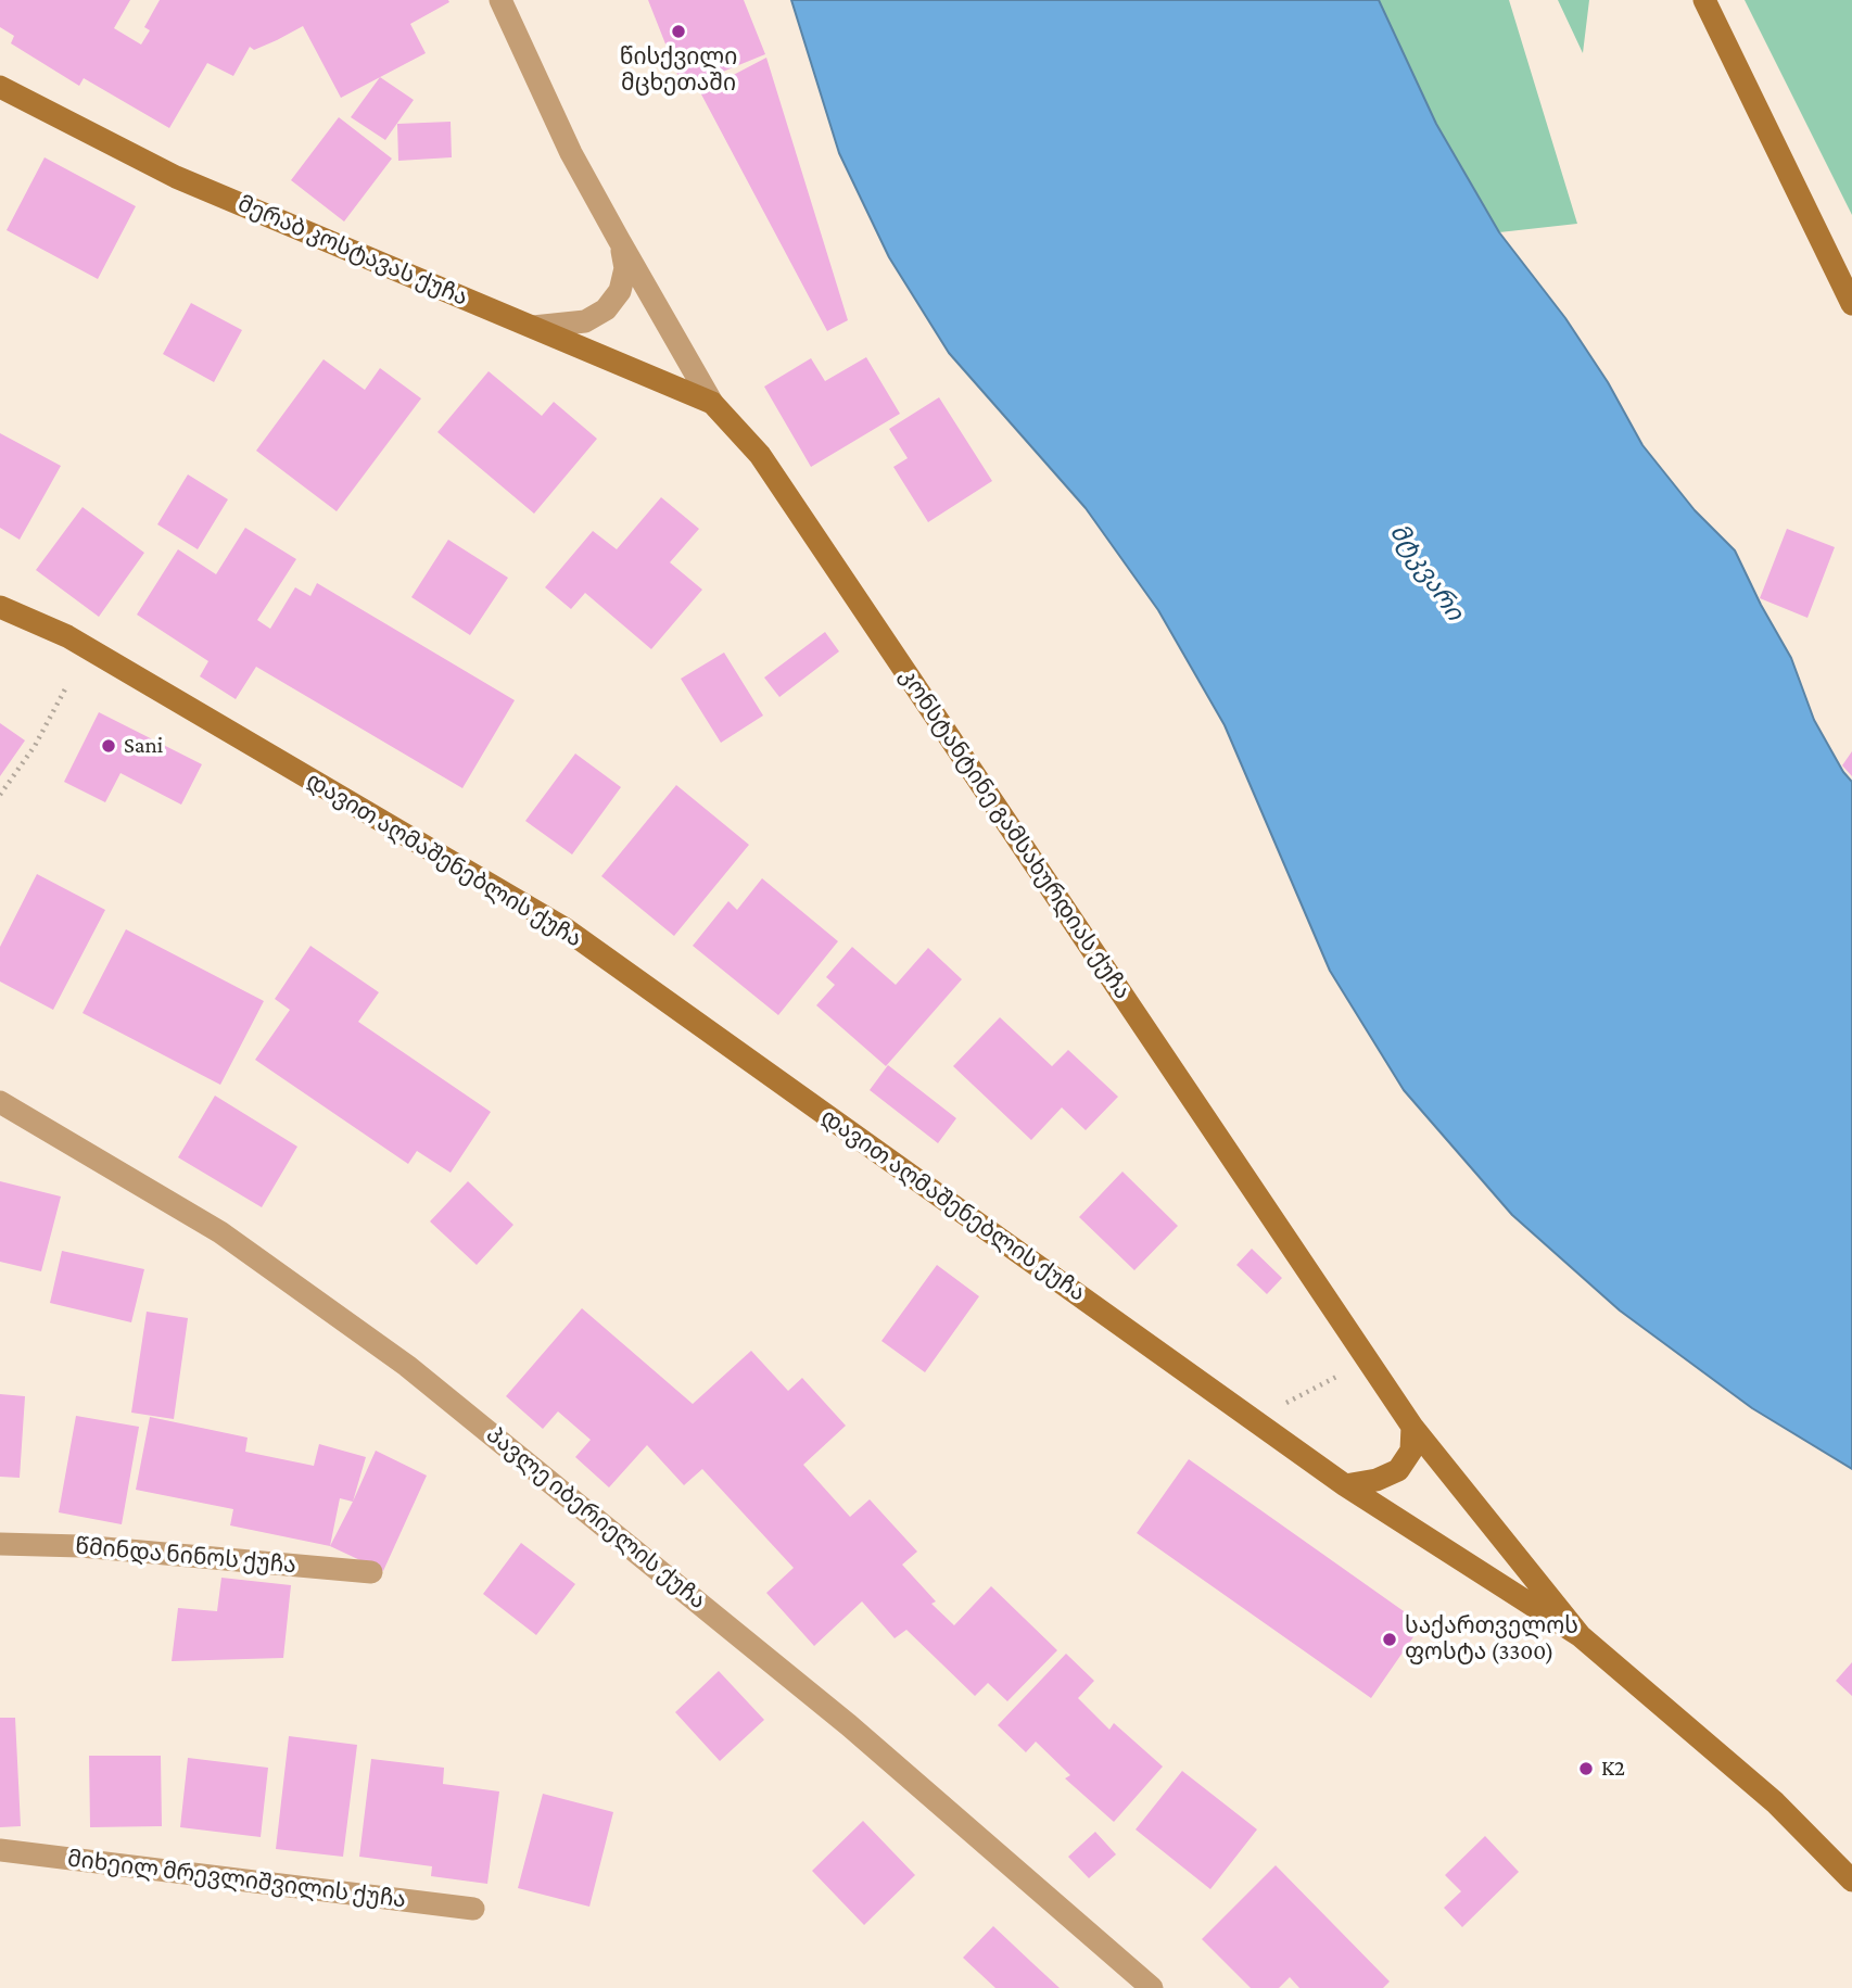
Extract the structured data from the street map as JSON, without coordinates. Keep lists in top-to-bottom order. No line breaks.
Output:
{"streets":{"main road":["მერაბ კოსტავას ქუჩა","კონსტანტინე გამსახურდიას ქუჩა","დავით აღმაშენებლის ქუჩა"],"street":["პავლე იბერიელის ქუჩა","წმინდა ნინოს ქუჩა","მიხეილ მრევლიშვილის ქუჩა"]},"crossings":[["მერაბ კოსტავას ქუჩა","კონსტანტინე გამსახურდიას ქუჩა"],["კონსტანტინე გამსახურდიას ქუჩა","დავით აღმაშენებლის ქუჩა"]],"water":["მტკვარი"],"places":["წისქვილი მცხეთაში","Sani","საქართველოს ფოსტა (3300)","K2"]}
